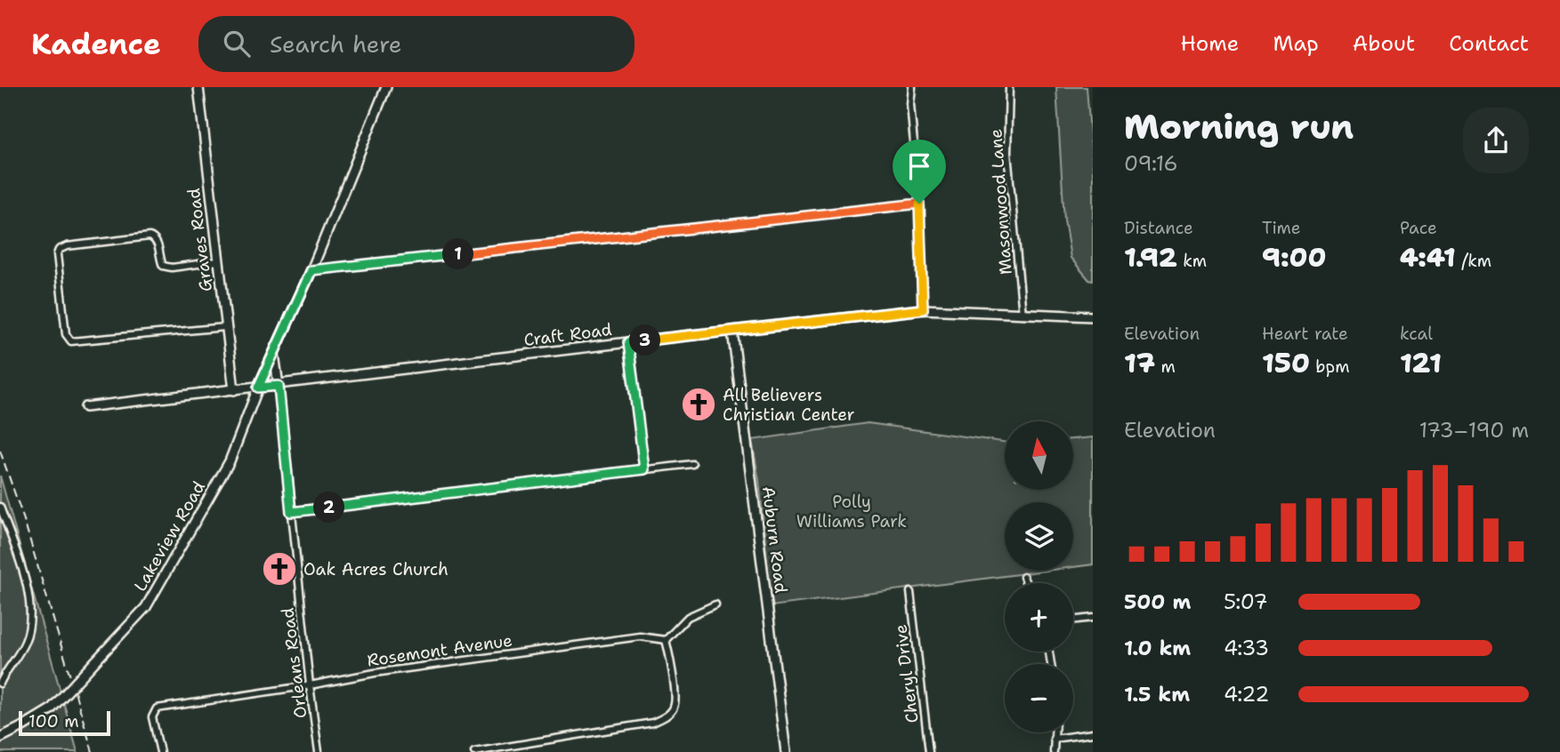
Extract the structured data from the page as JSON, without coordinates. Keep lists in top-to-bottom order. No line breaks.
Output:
{"streets":{"street":["Masonwood Lane","Graves Road","Craft Road","Lakeview Road","Auburn Road","Rosemont Avenue","Orleans Road","Cheryl Drive"]},"crossings":[["Masonwood Lane","Craft Road"],["Graves Road","Craft Road"],["Craft Road","Lakeview Road"],["Craft Road","Auburn Road"],["Craft Road","Orleans Road"],["Rosemont Avenue","Orleans Road"]],"parks":["Polly Williams Park"],"places":{"church":["All Believers Christian Center","Oak Acres Church"]},"scale_bar":"100 m","north":"top","page":{"header":"Kadence","search":"Search here","nav":["Home","Map","About","Contact"],"heading":["Morning run","09:16"],"stats":[["Distance","1.92 km"],["Time","9:00"],["Pace","4:41 /km"],["Elevation","17 m"],["Heart rate","150 bpm"],["kcal","121"]],"pins":["1","3","2"],"chart":["Elevation","173–190 m"],"map_buttons":["+","−"],"list":[{"name":"500 m","note":"5:07"},{"name":"1.0 km","note":"4:33"},{"name":"1.5 km","note":"4:22"}],"scale":"100 m"}}
